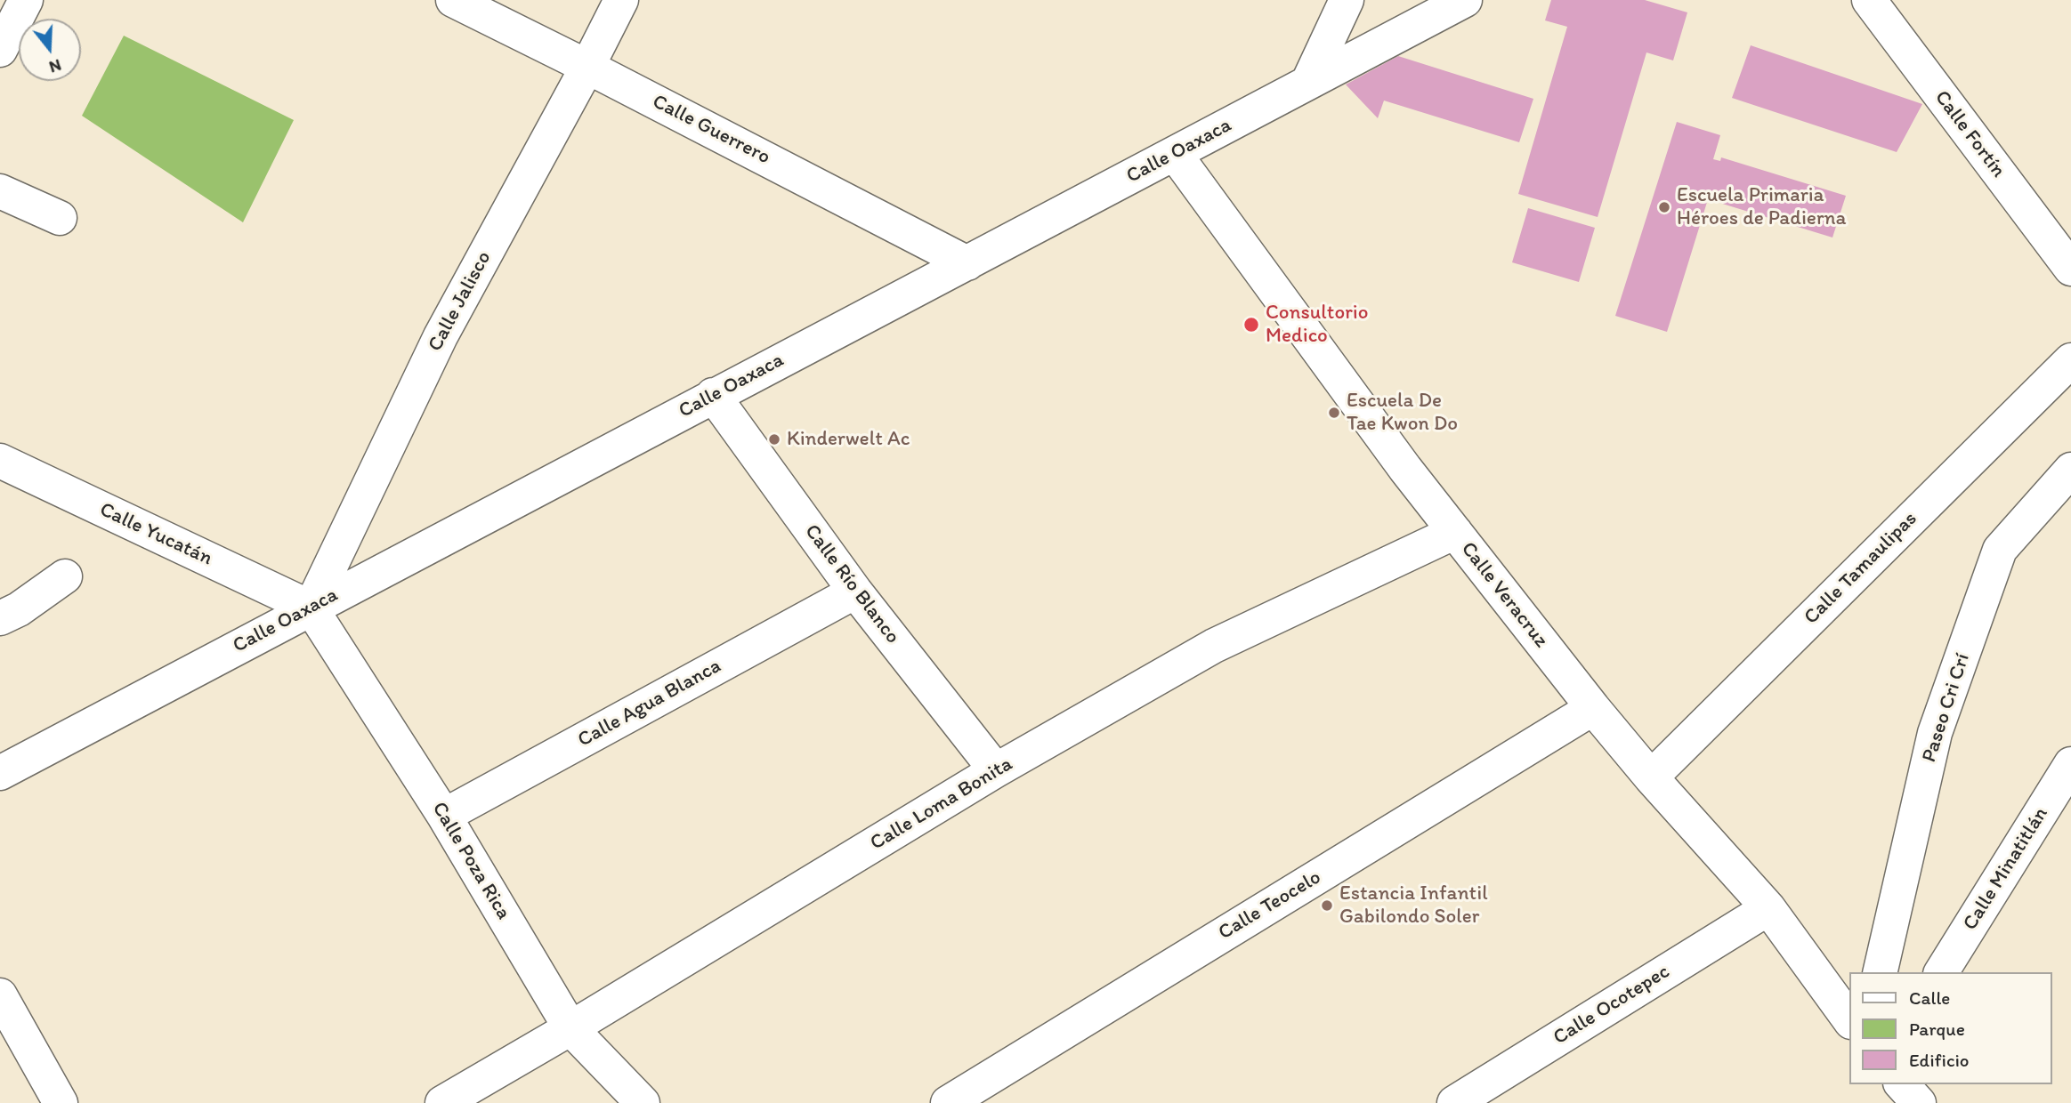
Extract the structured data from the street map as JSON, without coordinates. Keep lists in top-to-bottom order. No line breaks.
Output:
{"streets":{"street":["Calle Guerrero","Calle Fortín","Calle Oaxaca","Calle Jalisco","Calle Yucatán","Calle Tamaulipas","Calle Río Blanco","Calle Veracruz","Calle Agua Blanca","Paseo Cri Crí","Calle Loma Bonita","Calle Poza Rica","Calle Minatitlán","Calle Teocelo","Calle Ocotepec"]},"crossings":[["Calle Guerrero","Calle Oaxaca"],["Calle Guerrero","Calle Jalisco"],["Calle Oaxaca","Calle Jalisco"],["Calle Oaxaca","Calle Yucatán"],["Calle Oaxaca","Calle Río Blanco"],["Calle Oaxaca","Calle Veracruz"],["Calle Oaxaca","Calle Poza Rica"],["Calle Jalisco","Calle Yucatán"],["Calle Jalisco","Calle Poza Rica"],["Calle Yucatán","Calle Poza Rica"],["Calle Tamaulipas","Calle Veracruz"],["Calle Río Blanco","Calle Agua Blanca"],["Calle Río Blanco","Calle Loma Bonita"],["Calle Veracruz","Calle Loma Bonita"],["Calle Veracruz","Calle Teocelo"],["Calle Veracruz","Calle Ocotepec"],["Calle Agua Blanca","Calle Poza Rica"],["Calle Loma Bonita","Calle Poza Rica"]],"places":["Escuela Primaria Héroes de Padierna","Consultorio Medico","Escuela De Tae Kwon Do","Kinderwelt Ac","Estancia Infantil Gabilondo Soler"],"legend":["Calle","Parque","Edificio"],"north":"bottom"}
